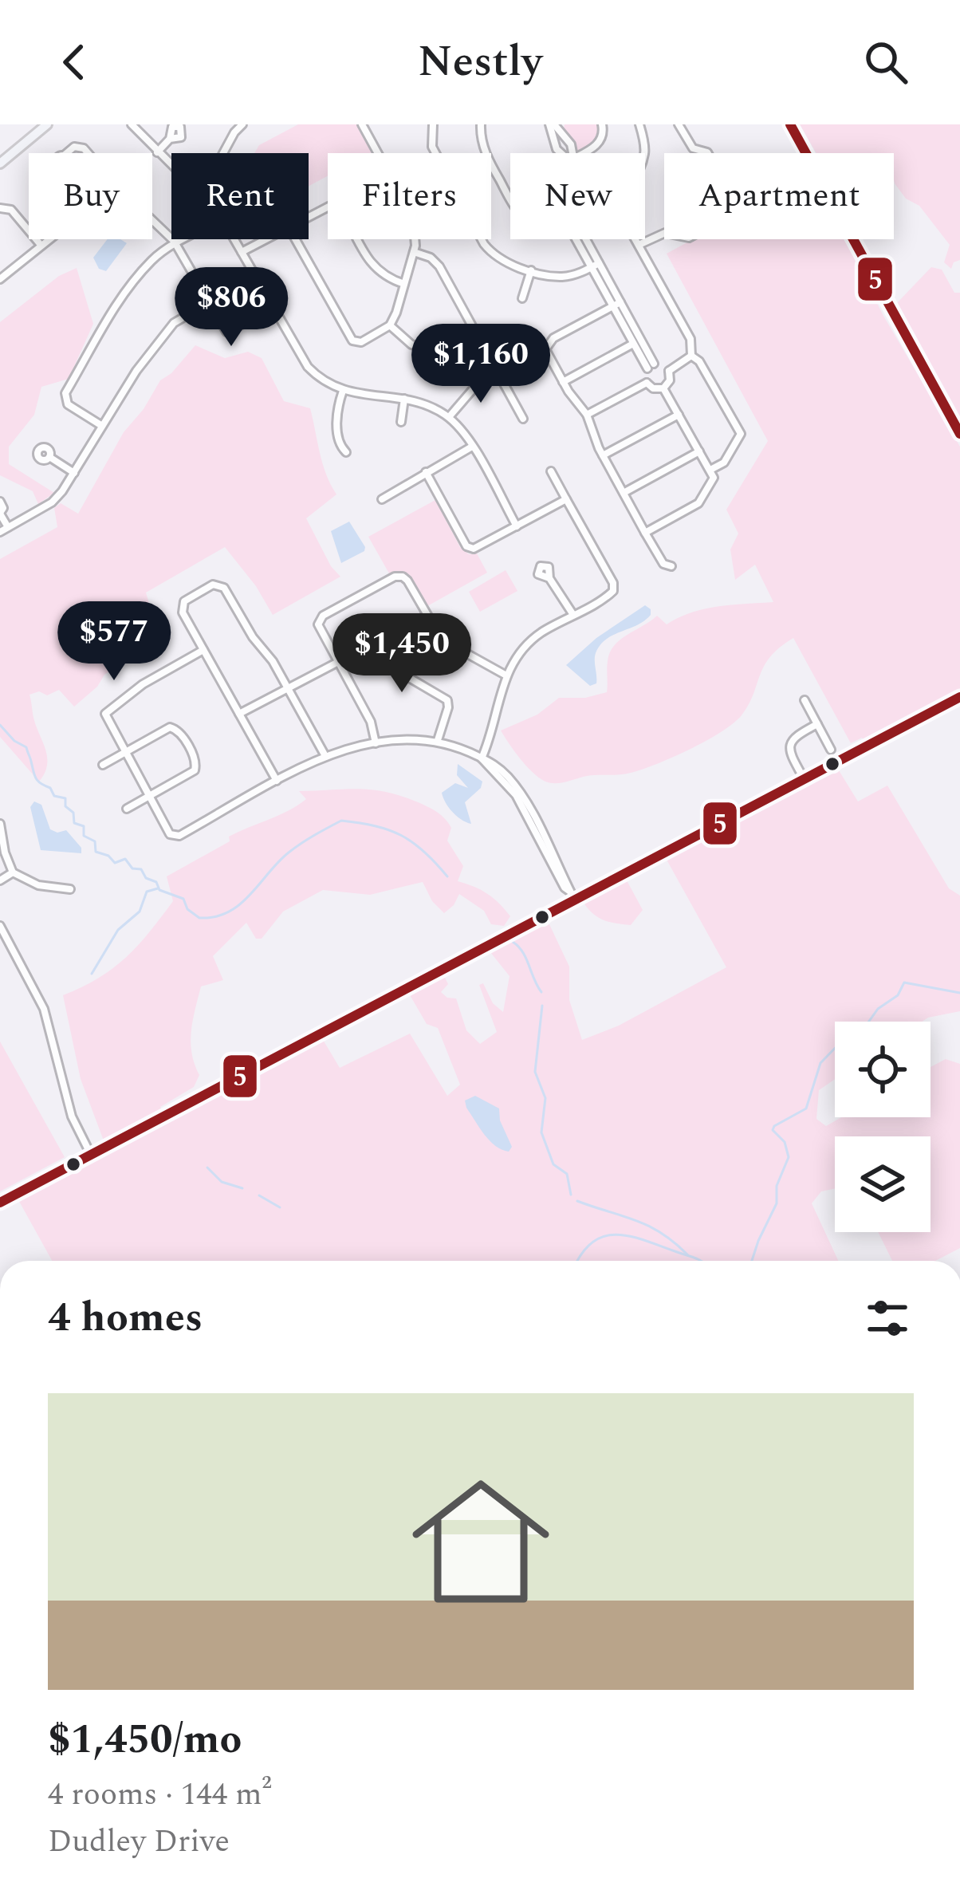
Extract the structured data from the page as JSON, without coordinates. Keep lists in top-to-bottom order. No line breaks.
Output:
{"lines":["transit line 5"],"page":{"header":"Nestly","chip":["Buy","Rent","Filters","New","Apartment"],"price":["$806","$1,160","$577","$1,450"],"heading":"4 homes","list":[{"name":"$1,450/mo","note":"4 rooms · 144 m² · Dudley Drive"}]}}
